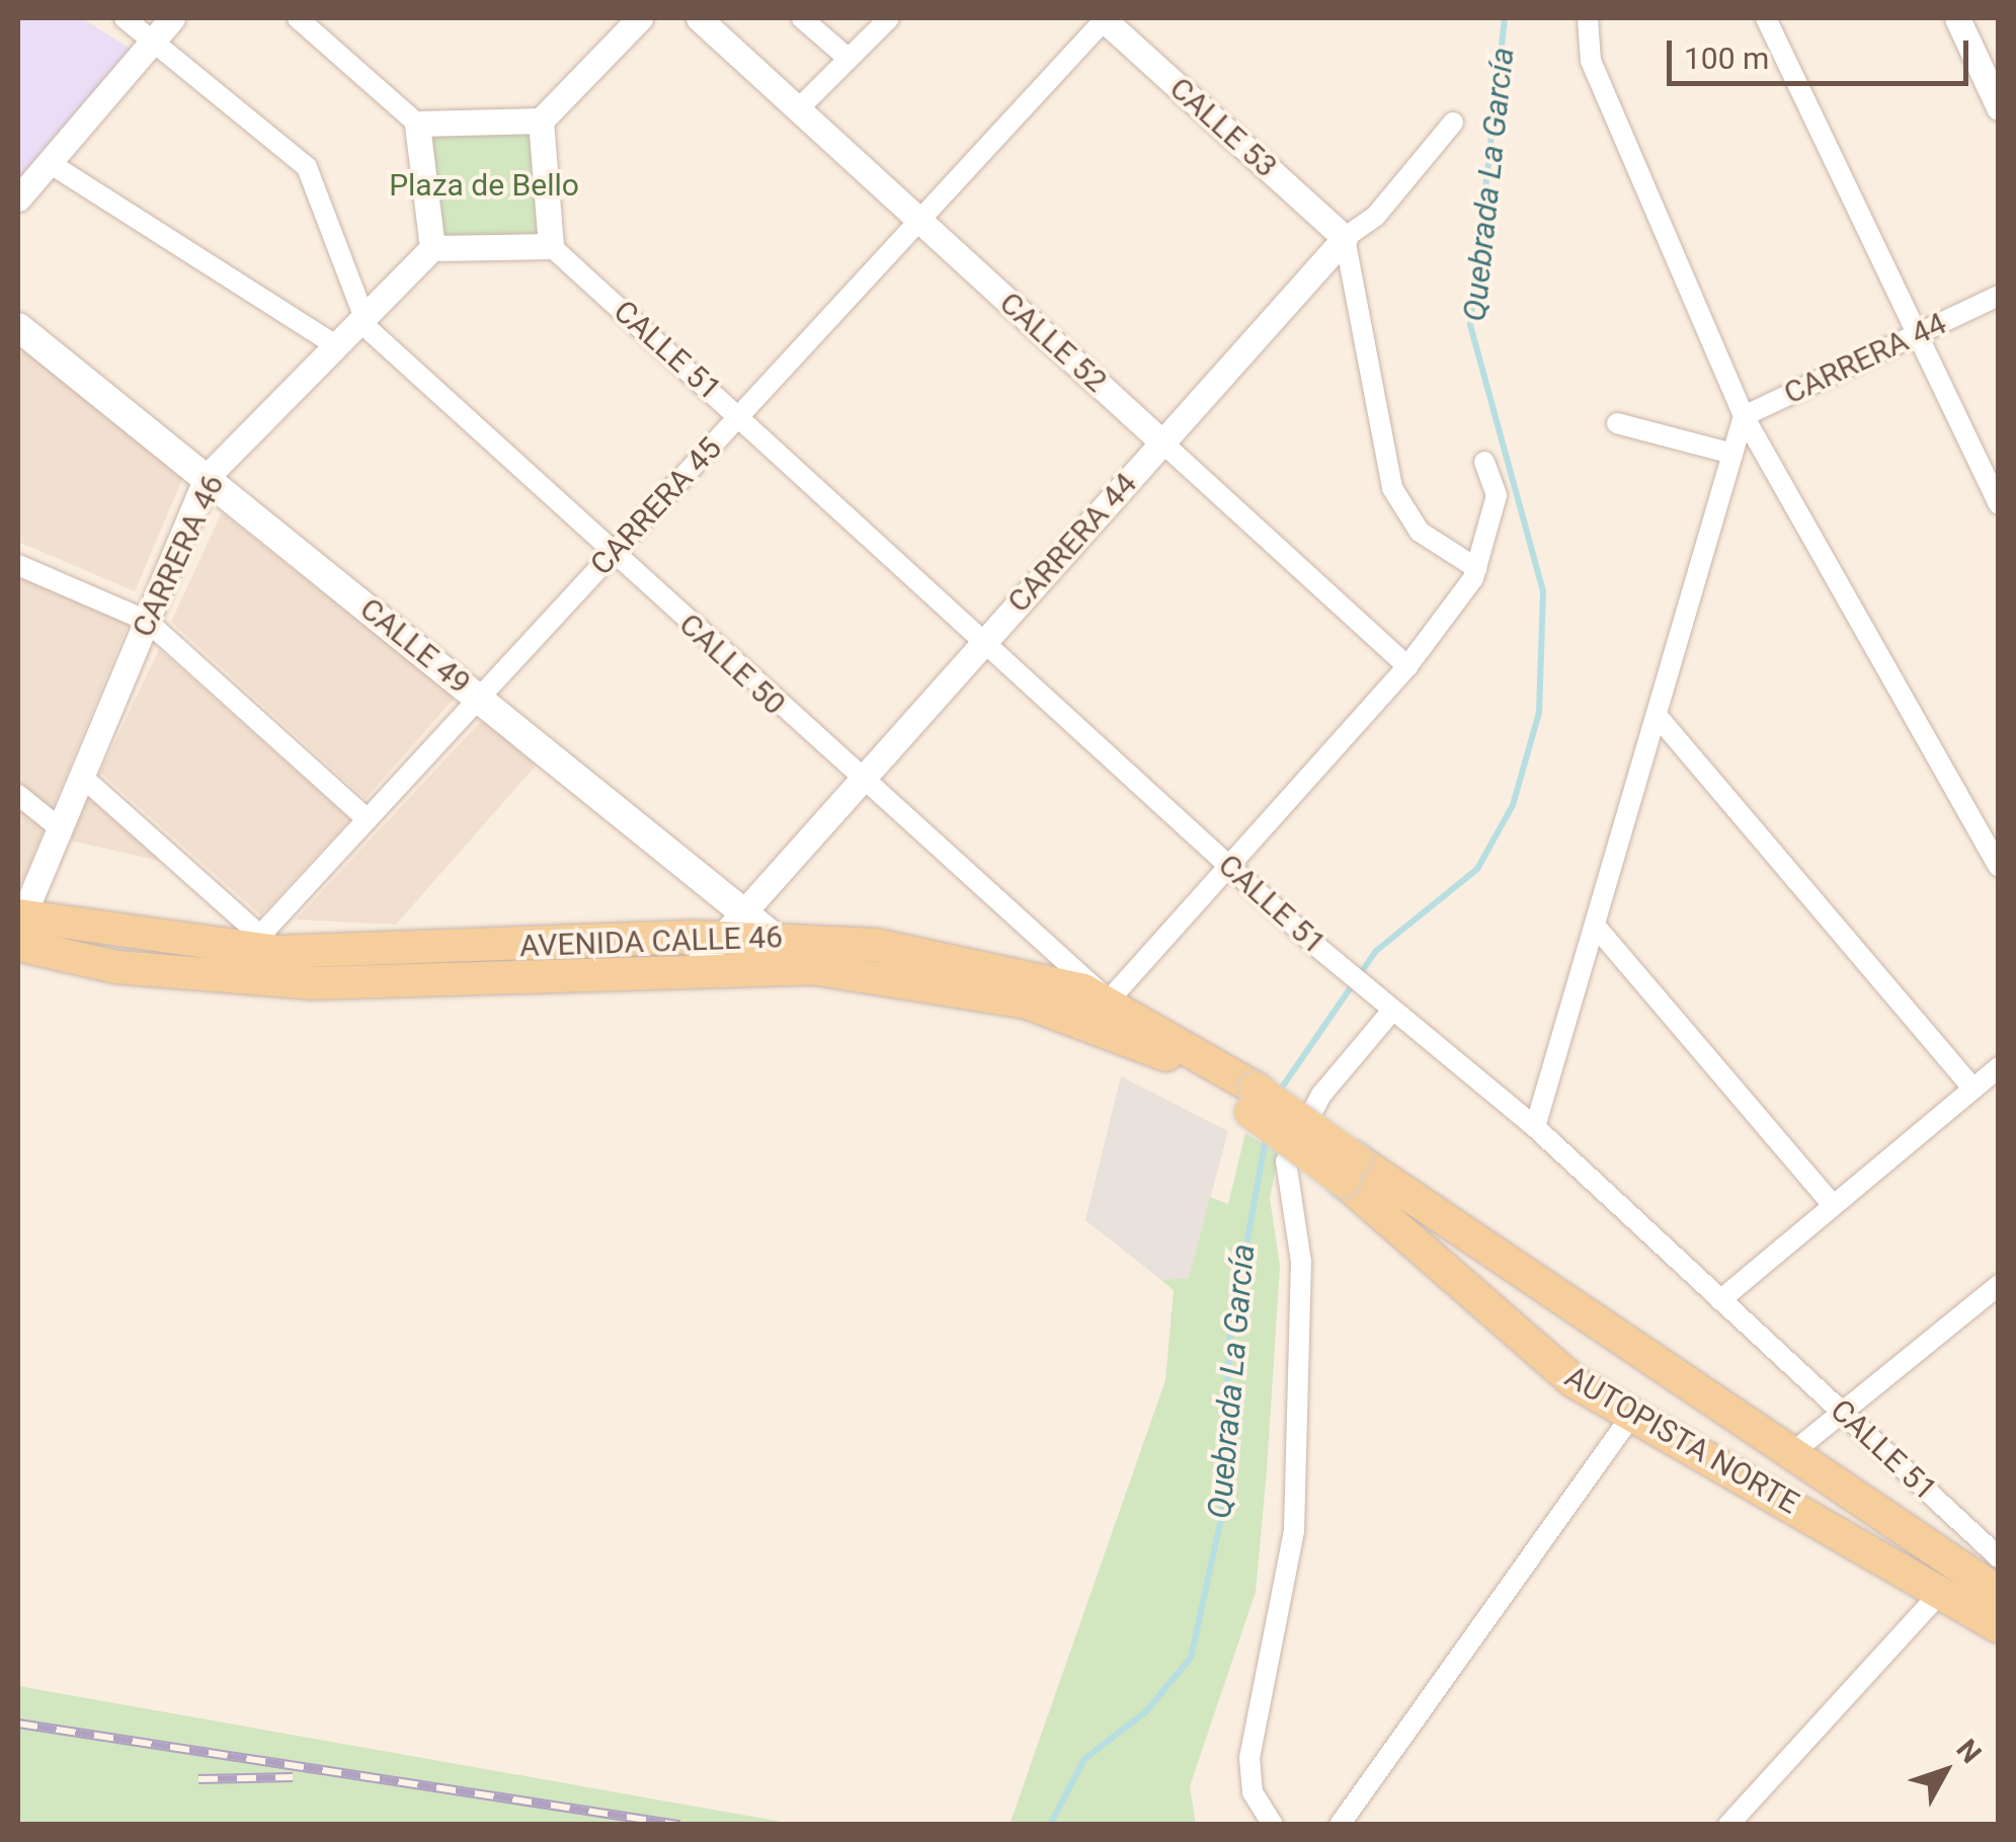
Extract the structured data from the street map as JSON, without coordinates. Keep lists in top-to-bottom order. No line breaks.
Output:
{"streets":{"main road":["CALLE 49","AVENIDA CALLE 46","AUTOPISTA NORTE"],"street":["CALLE 53","CALLE 52","CALLE 51","CARRERA 44","CARRERA 45","CARRERA 46","CALLE 50"]},"crossings":[["CALLE 53","CARRERA 44"],["CALLE 53","CARRERA 45"],["CALLE 52","CARRERA 44"],["CALLE 52","CARRERA 45"],["CALLE 51","CARRERA 44"],["CALLE 51","CARRERA 45"],["CARRERA 44","CALLE 49"],["CARRERA 44","CALLE 50"],["CARRERA 44","AVENIDA CALLE 46"],["CARRERA 45","CALLE 49"],["CARRERA 45","CALLE 50"],["CARRERA 45","AVENIDA CALLE 46"],["CARRERA 46","CALLE 49"],["CARRERA 46","CALLE 50"],["CARRERA 46","AVENIDA CALLE 46"],["CALLE 49","AVENIDA CALLE 46"],["CALLE 50","AVENIDA CALLE 46"]],"water":["Quebrada La García"],"parks":["Plaza de Bello"],"scale_bar":"100 m","north":"top right"}
